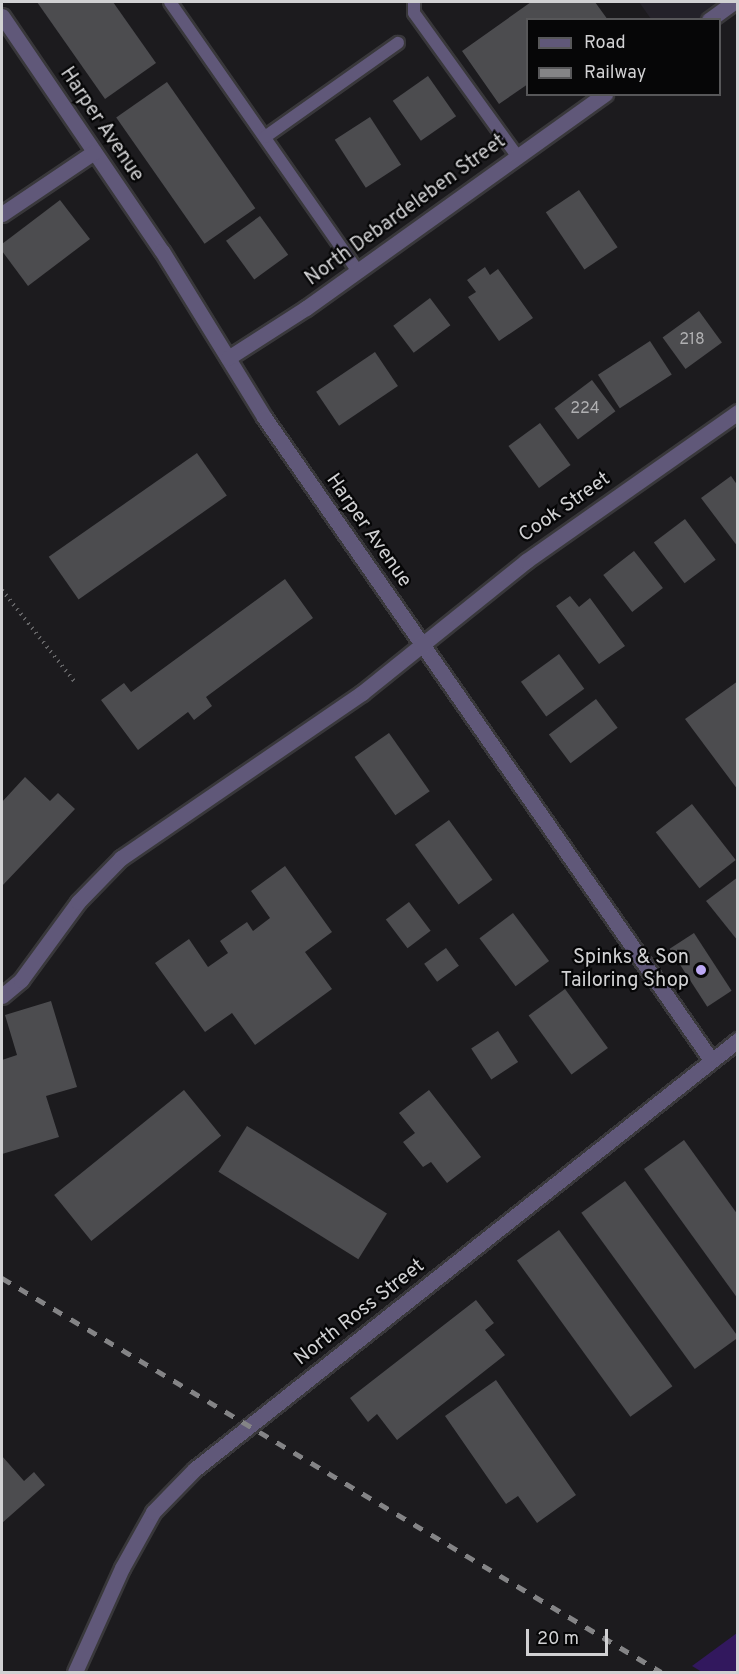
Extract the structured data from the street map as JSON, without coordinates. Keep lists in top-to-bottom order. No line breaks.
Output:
{"streets":{"street":["Harper Avenue","North Debardeleben Street","Cook Street","North Ross Street"]},"crossings":[["Harper Avenue","North Debardeleben Street"],["Harper Avenue","Cook Street"],["Harper Avenue","North Ross Street"]],"places":["Spinks & Son Tailoring Shop"],"house_numbers":["218","224"],"legend":["Road","Railway"],"scale_bar":"20 m"}
